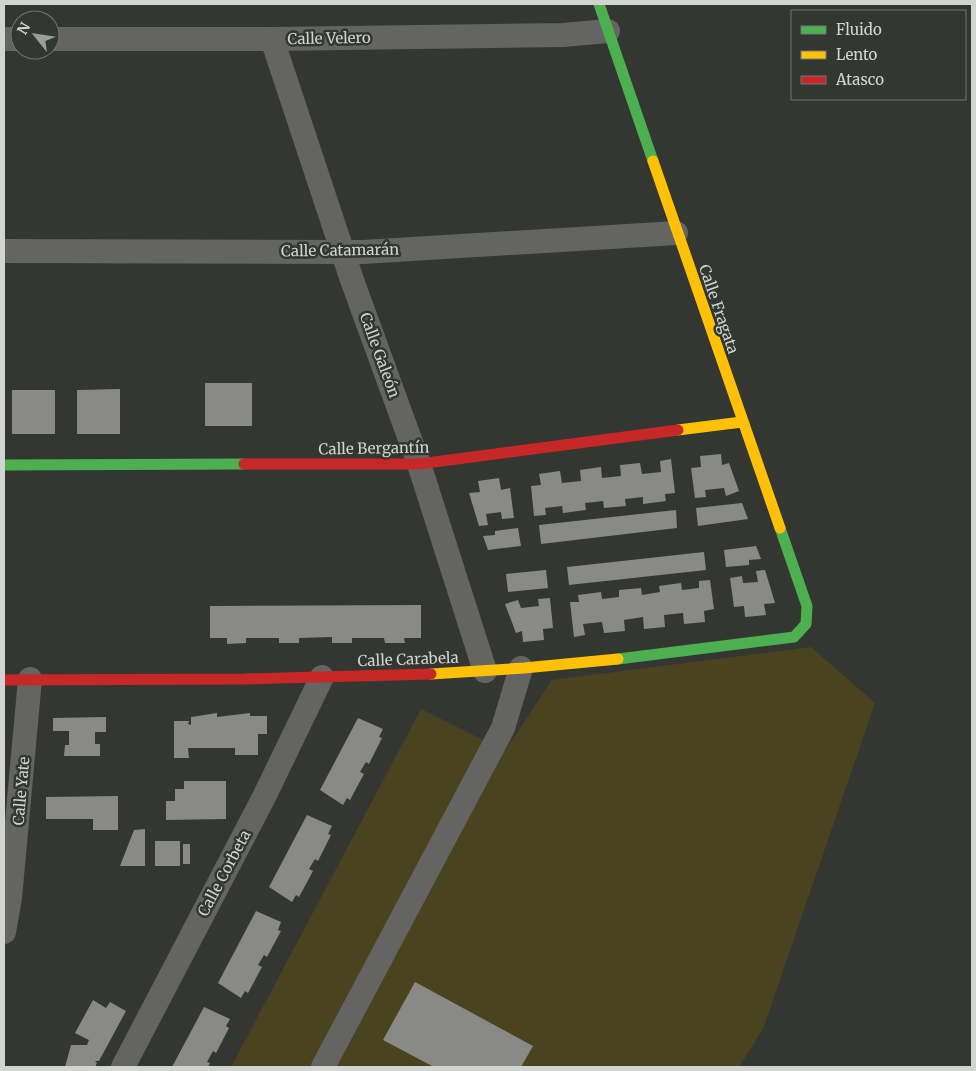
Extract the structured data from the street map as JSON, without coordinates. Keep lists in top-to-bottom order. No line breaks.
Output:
{"streets":{"street":["Calle Velero","Calle Catamarán","Calle Fragata","Calle Galeón","Calle Bergantín","Calle Carabela","Calle Yate","Calle Corbeta"]},"crossings":[["Calle Velero","Calle Fragata"],["Calle Velero","Calle Galeón"],["Calle Catamarán","Calle Fragata"],["Calle Catamarán","Calle Galeón"],["Calle Fragata","Calle Bergantín"],["Calle Fragata","Calle Carabela"],["Calle Galeón","Calle Bergantín"],["Calle Galeón","Calle Carabela"],["Calle Carabela","Calle Yate"],["Calle Carabela","Calle Corbeta"]],"legend":["Fluido","Lento","Atasco"],"north":"top left"}
